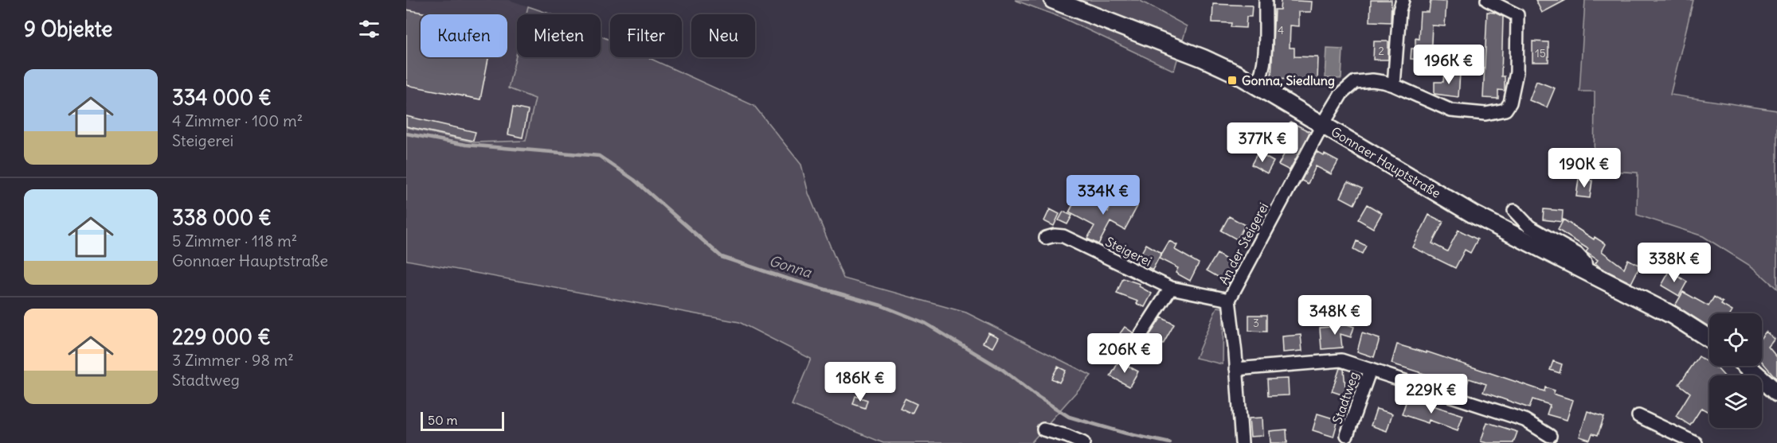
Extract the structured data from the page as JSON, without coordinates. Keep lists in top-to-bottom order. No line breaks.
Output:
{"streets":{"main road":["Gonnaer Hauptstraße"],"street":["An der Steigerei","Steigerei","Stadtweg"]},"crossings":[["Gonnaer Hauptstraße","An der Steigerei"],["An der Steigerei","Steigerei"],["An der Steigerei","Stadtweg"]],"water":["Gonna"],"places":{"transit":["Gonna, Siedlung"]},"house_numbers":["4","2","15","3"],"scale_bar":"50 m","page":{"heading":"9 Objekte","chip":["Kaufen","Mieten","Filter","Neu"],"price":["196K €","377K €","190K €","334K €","338K €","348K €","206K €","186K €","229K €"],"list":[{"name":"334 000 €","note":"4 Zimmer · 100 m² · Steigerei"},{"name":"338 000 €","note":"5 Zimmer · 118 m² · Gonnaer Hauptstraße"},{"name":"229 000 €","note":"3 Zimmer · 98 m² · Stadtweg"}],"scale":"50 m"}}
